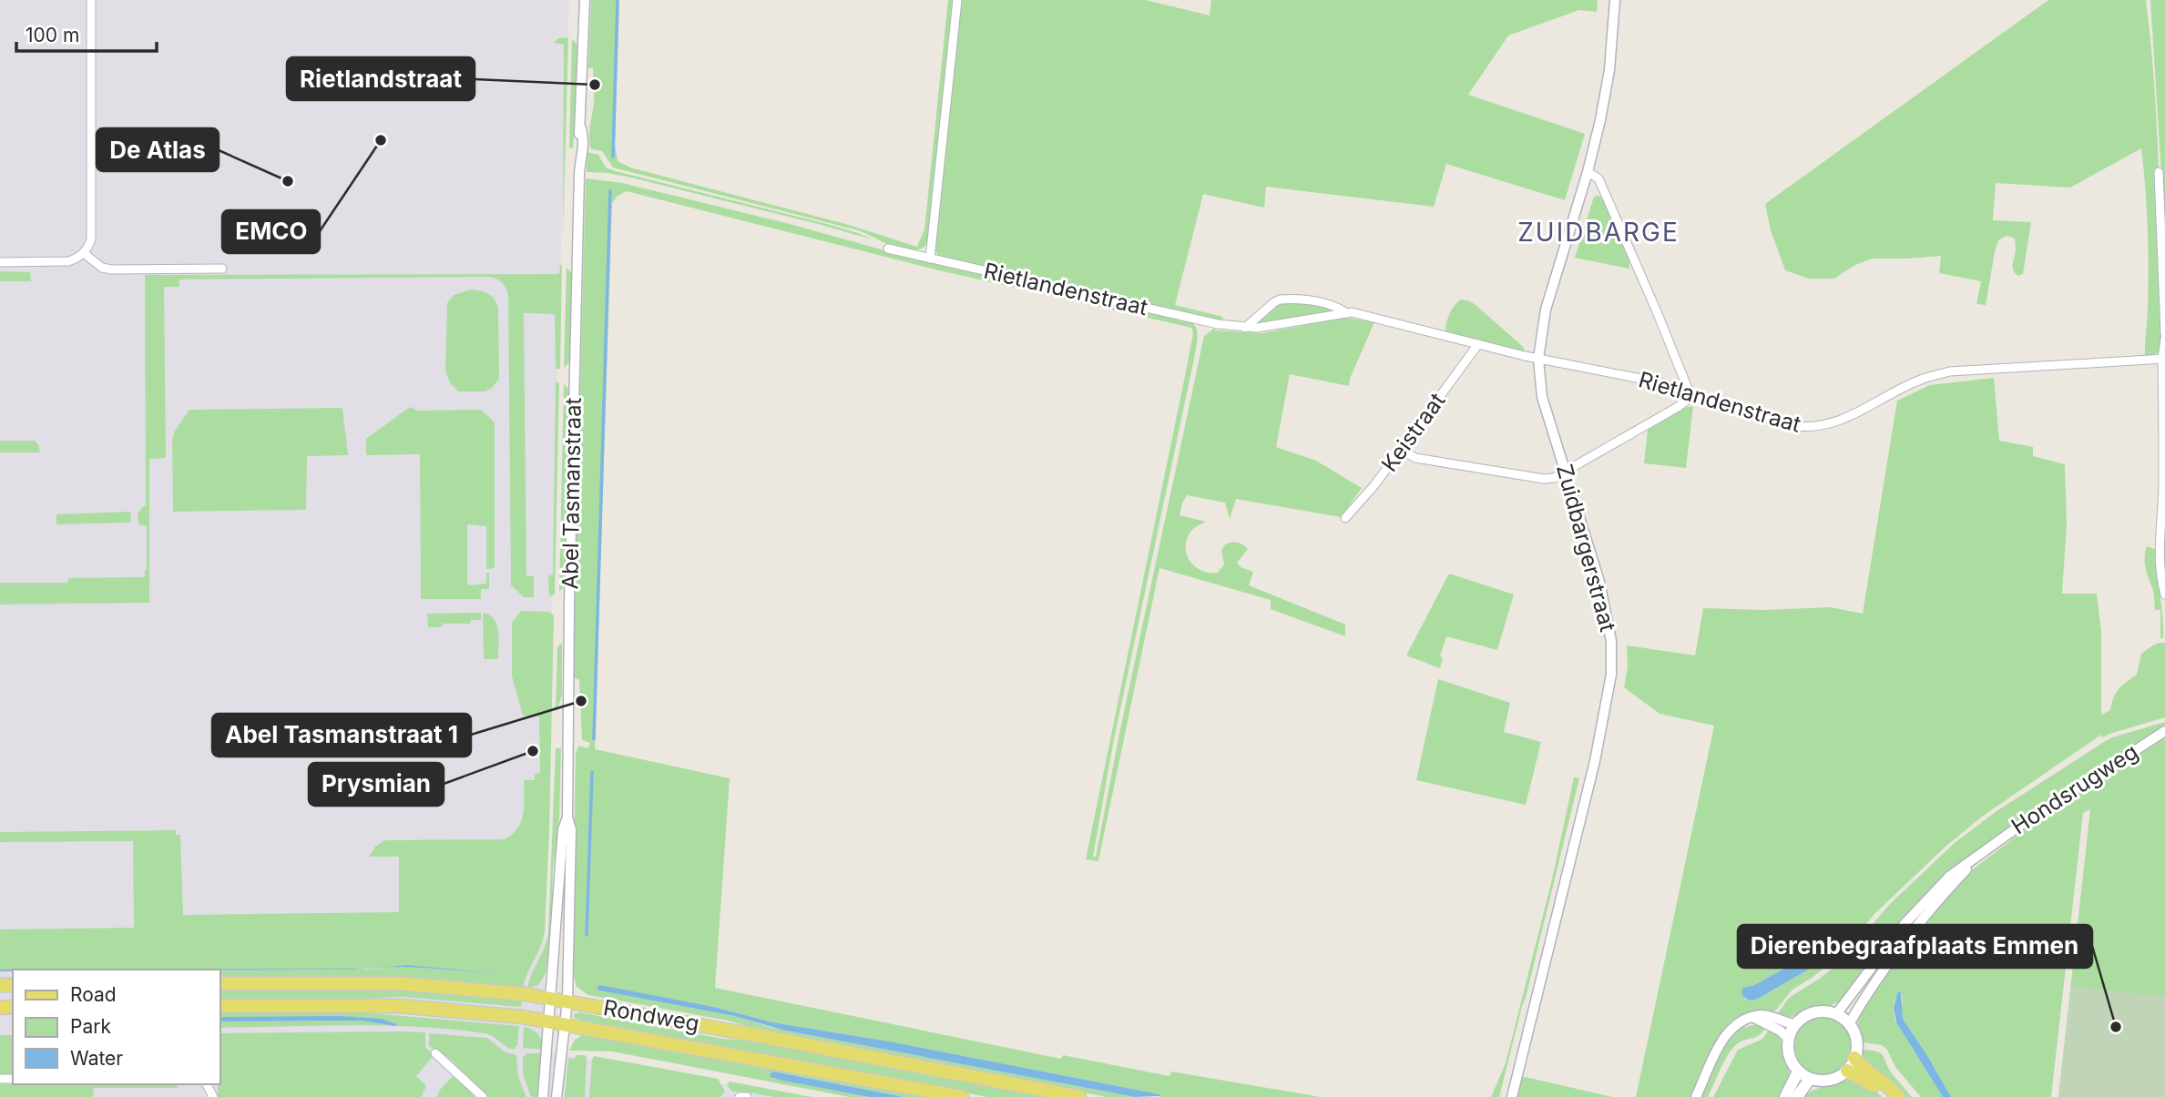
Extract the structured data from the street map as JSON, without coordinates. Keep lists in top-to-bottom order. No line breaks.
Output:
{"streets":{"main road":["Rondweg"],"street":["Rietlandenstraat","Keistraat","Abel Tasmanstraat","Zuidbargerstraat","Hondsrugweg"]},"crossings":[["Rietlandenstraat","Keistraat"],["Rietlandenstraat","Zuidbargerstraat"],["Abel Tasmanstraat","Rondweg"]],"districts":["ZUIDBARGE"],"places":["Rietlandstraat","EMCO","De Atlas","Abel Tasmanstraat 1","Prysmian","Dierenbegraafplaats Emmen"],"legend":["Road","Park","Water"],"scale_bar":"100 m"}
